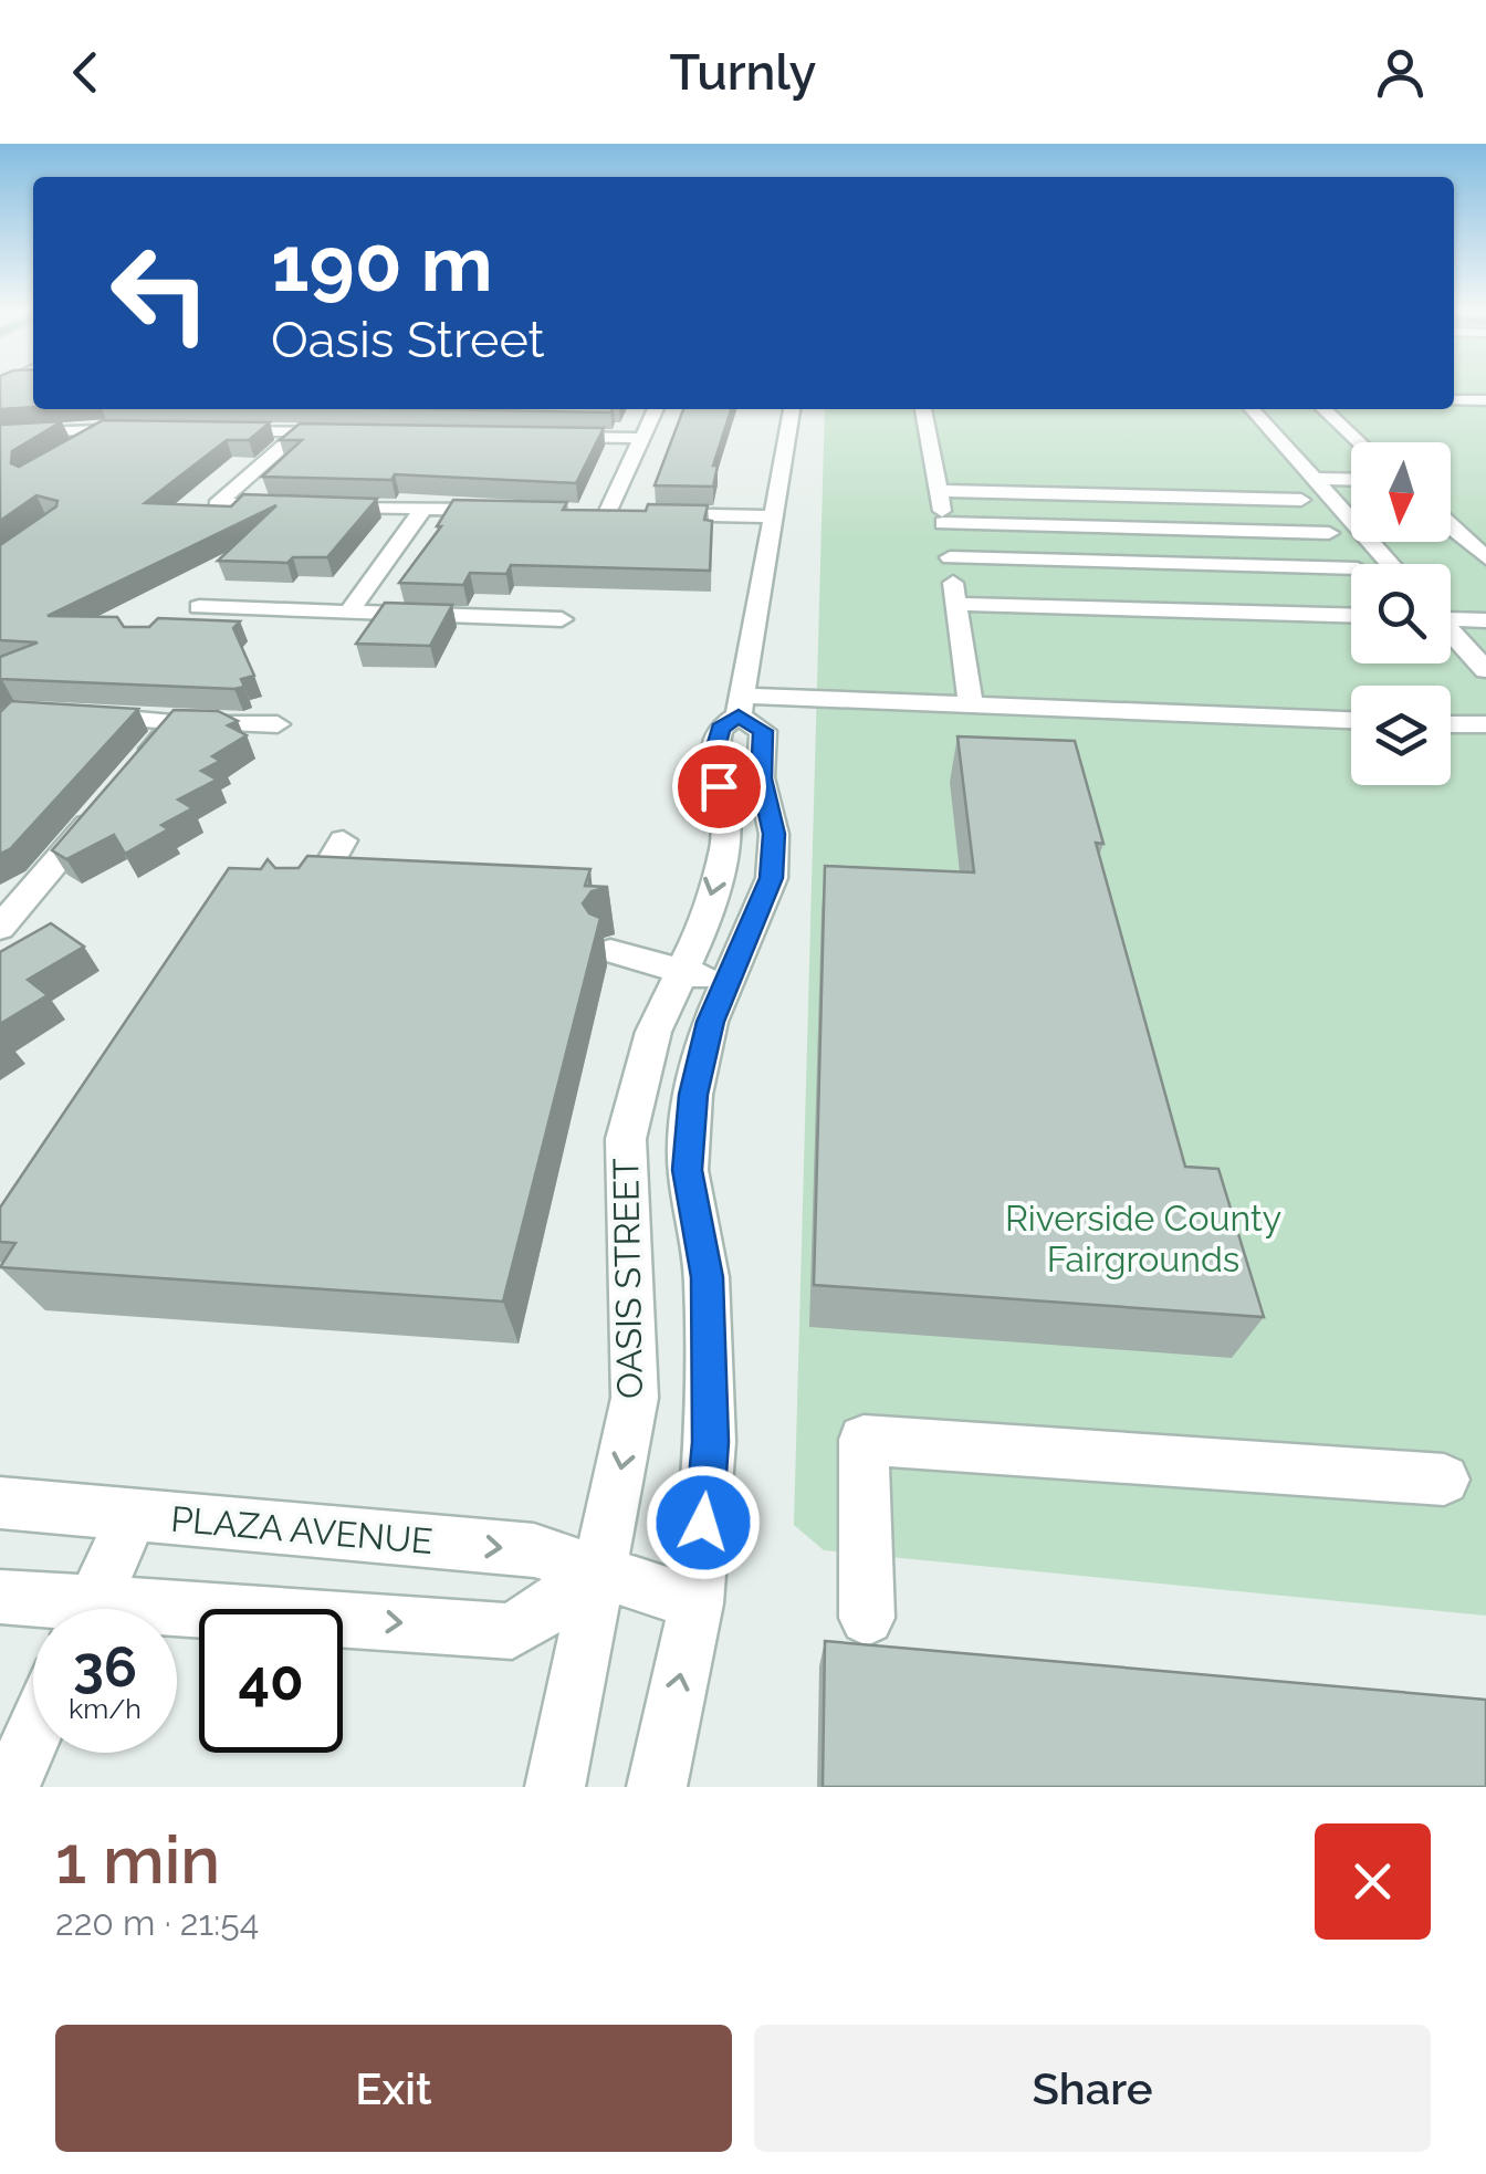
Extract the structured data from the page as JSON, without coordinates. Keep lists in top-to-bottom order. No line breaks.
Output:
{"streets":{"street":["OASIS STREET","PLAZA AVENUE"]},"crossings":[["OASIS STREET","PLAZA AVENUE"]],"parks":["Riverside County Fairgrounds"],"north":"bottom","page":{"header":"Turnly","turn":["190 m","Oasis Street"],"speed":"36 km/h","limit":"40","heading":["1 min","220 m · 21:54"],"buttons":["Exit","Share"]}}
